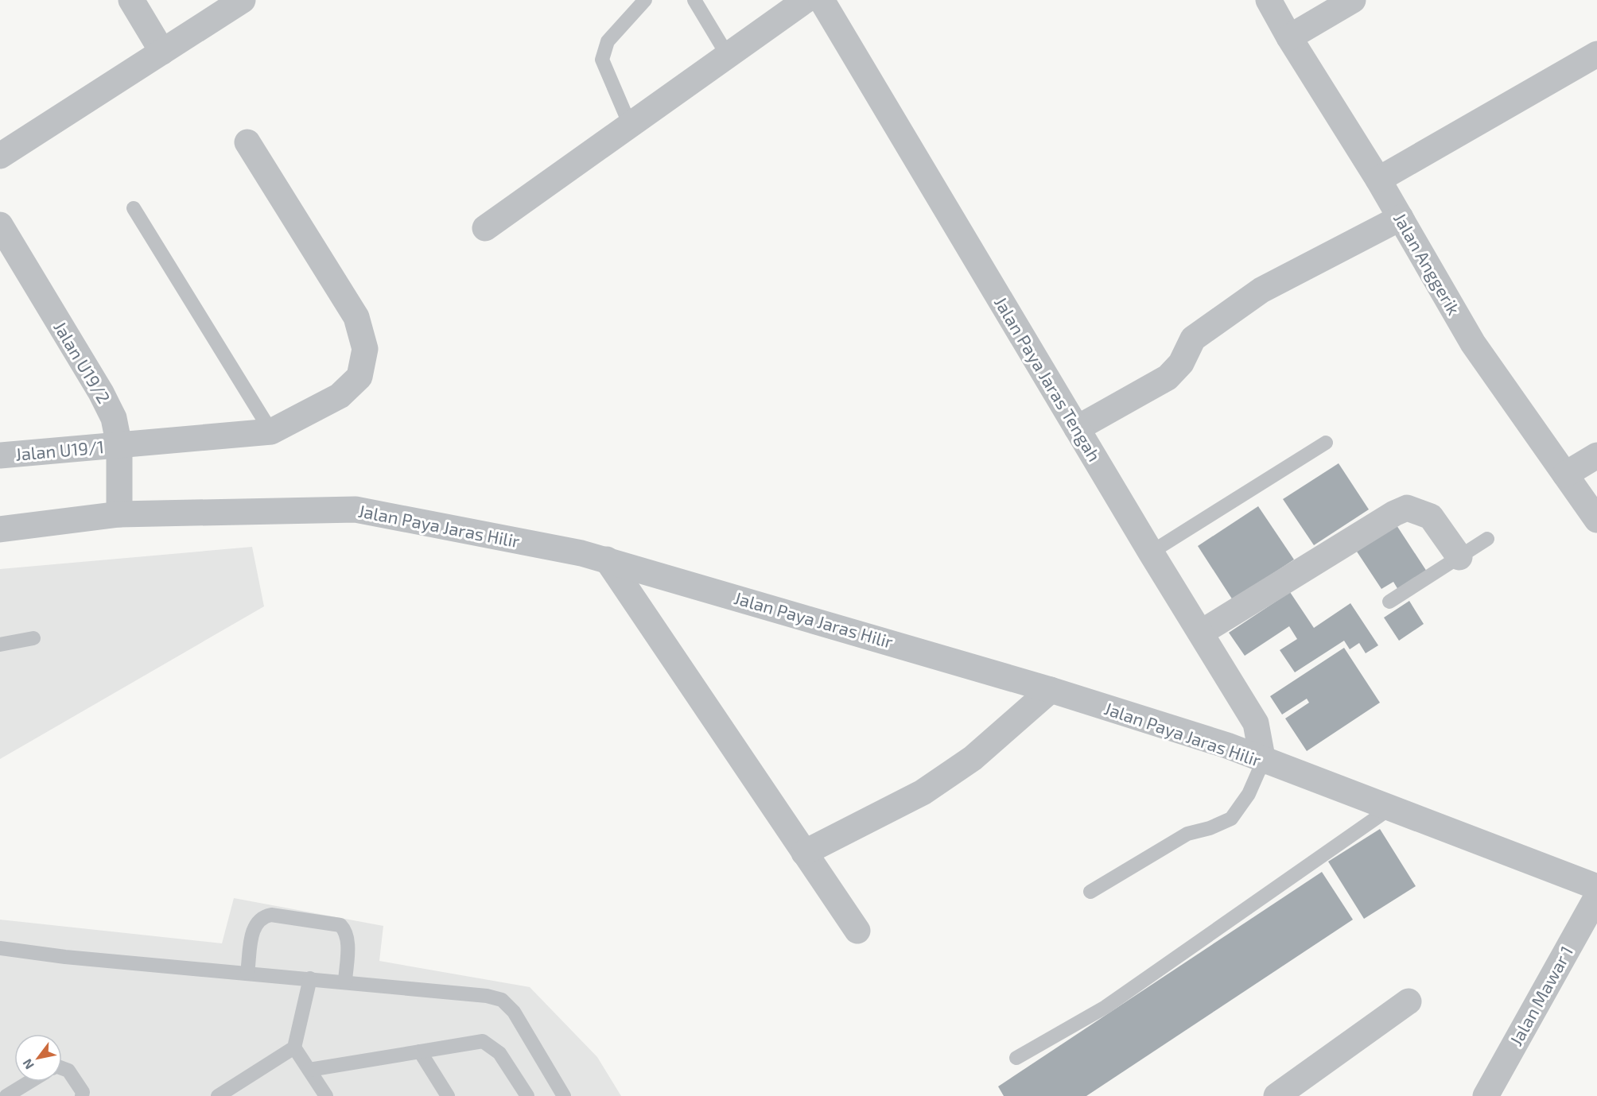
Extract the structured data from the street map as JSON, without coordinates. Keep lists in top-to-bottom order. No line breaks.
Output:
{"streets":{"street":["Jalan Anggerik","Jalan U19/2","Jalan Paya Jaras Tengah","Jalan U19/1","Jalan Paya Jaras Hilir","Jalan Mawar 1"]},"crossings":[["Jalan U19/2","Jalan U19/1"],["Jalan U19/2","Jalan Paya Jaras Hilir"],["Jalan Paya Jaras Tengah","Jalan Paya Jaras Hilir"]],"north":"bottom left"}
